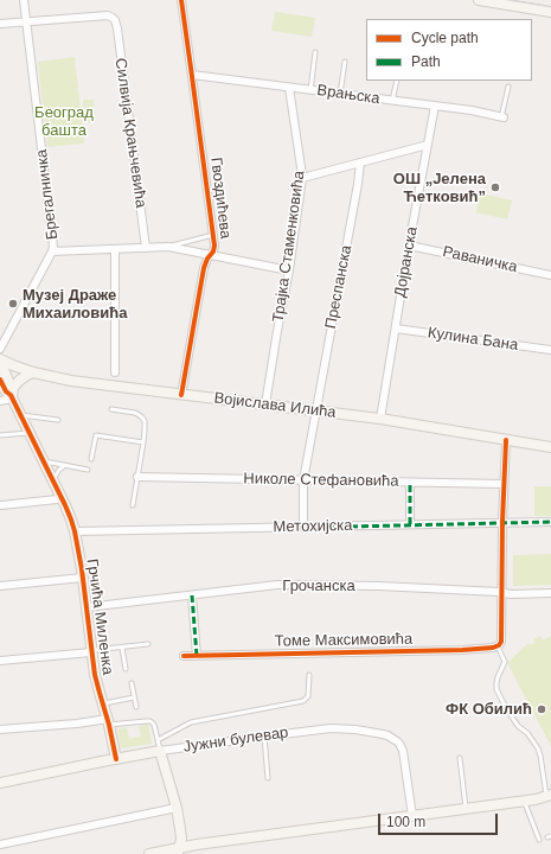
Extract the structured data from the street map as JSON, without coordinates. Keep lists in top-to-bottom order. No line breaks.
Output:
{"streets":{"main road":["Војислава Илића","Грчића Миленка","Јужни булевар"],"street":["Врањска","Силвија Крањчевића","Брегалничка","Гвоздићева","Трајка Стаменковића","Раваничка","Дојранска","Преспанска","Кулина Бана","Николе Стефановића","Метохијска","Грочанска","Томе Максимовића"]},"crossings":[["Врањска","Гвоздићева"],["Врањска","Трајка Стаменковића"],["Врањска","Дојранска"],["Силвија Крањчевића","Брегалничка"],["Гвоздићева","Војислава Илића"],["Трајка Стаменковића","Војислава Илића"],["Раваничка","Дојранска"],["Дојранска","Кулина Бана"],["Дојранска","Војислава Илића"],["Преспанска","Војислава Илића"],["Преспанска","Николе Стефановића"],["Преспанска","Метохијска"],["Војислава Илића","Грчића Миленка"],["Метохијска","Грчића Миленка"],["Грочанска","Грчића Миленка"],["Грчића Миленка","Јужни булевар"]],"parks":["Београд башта"],"places":["ОШ „Јелена Ћетковић”","Музеј Драже Михаиловића","ФК Обилић"],"legend":["Cycle path","Path"],"scale_bar":"100 m"}
